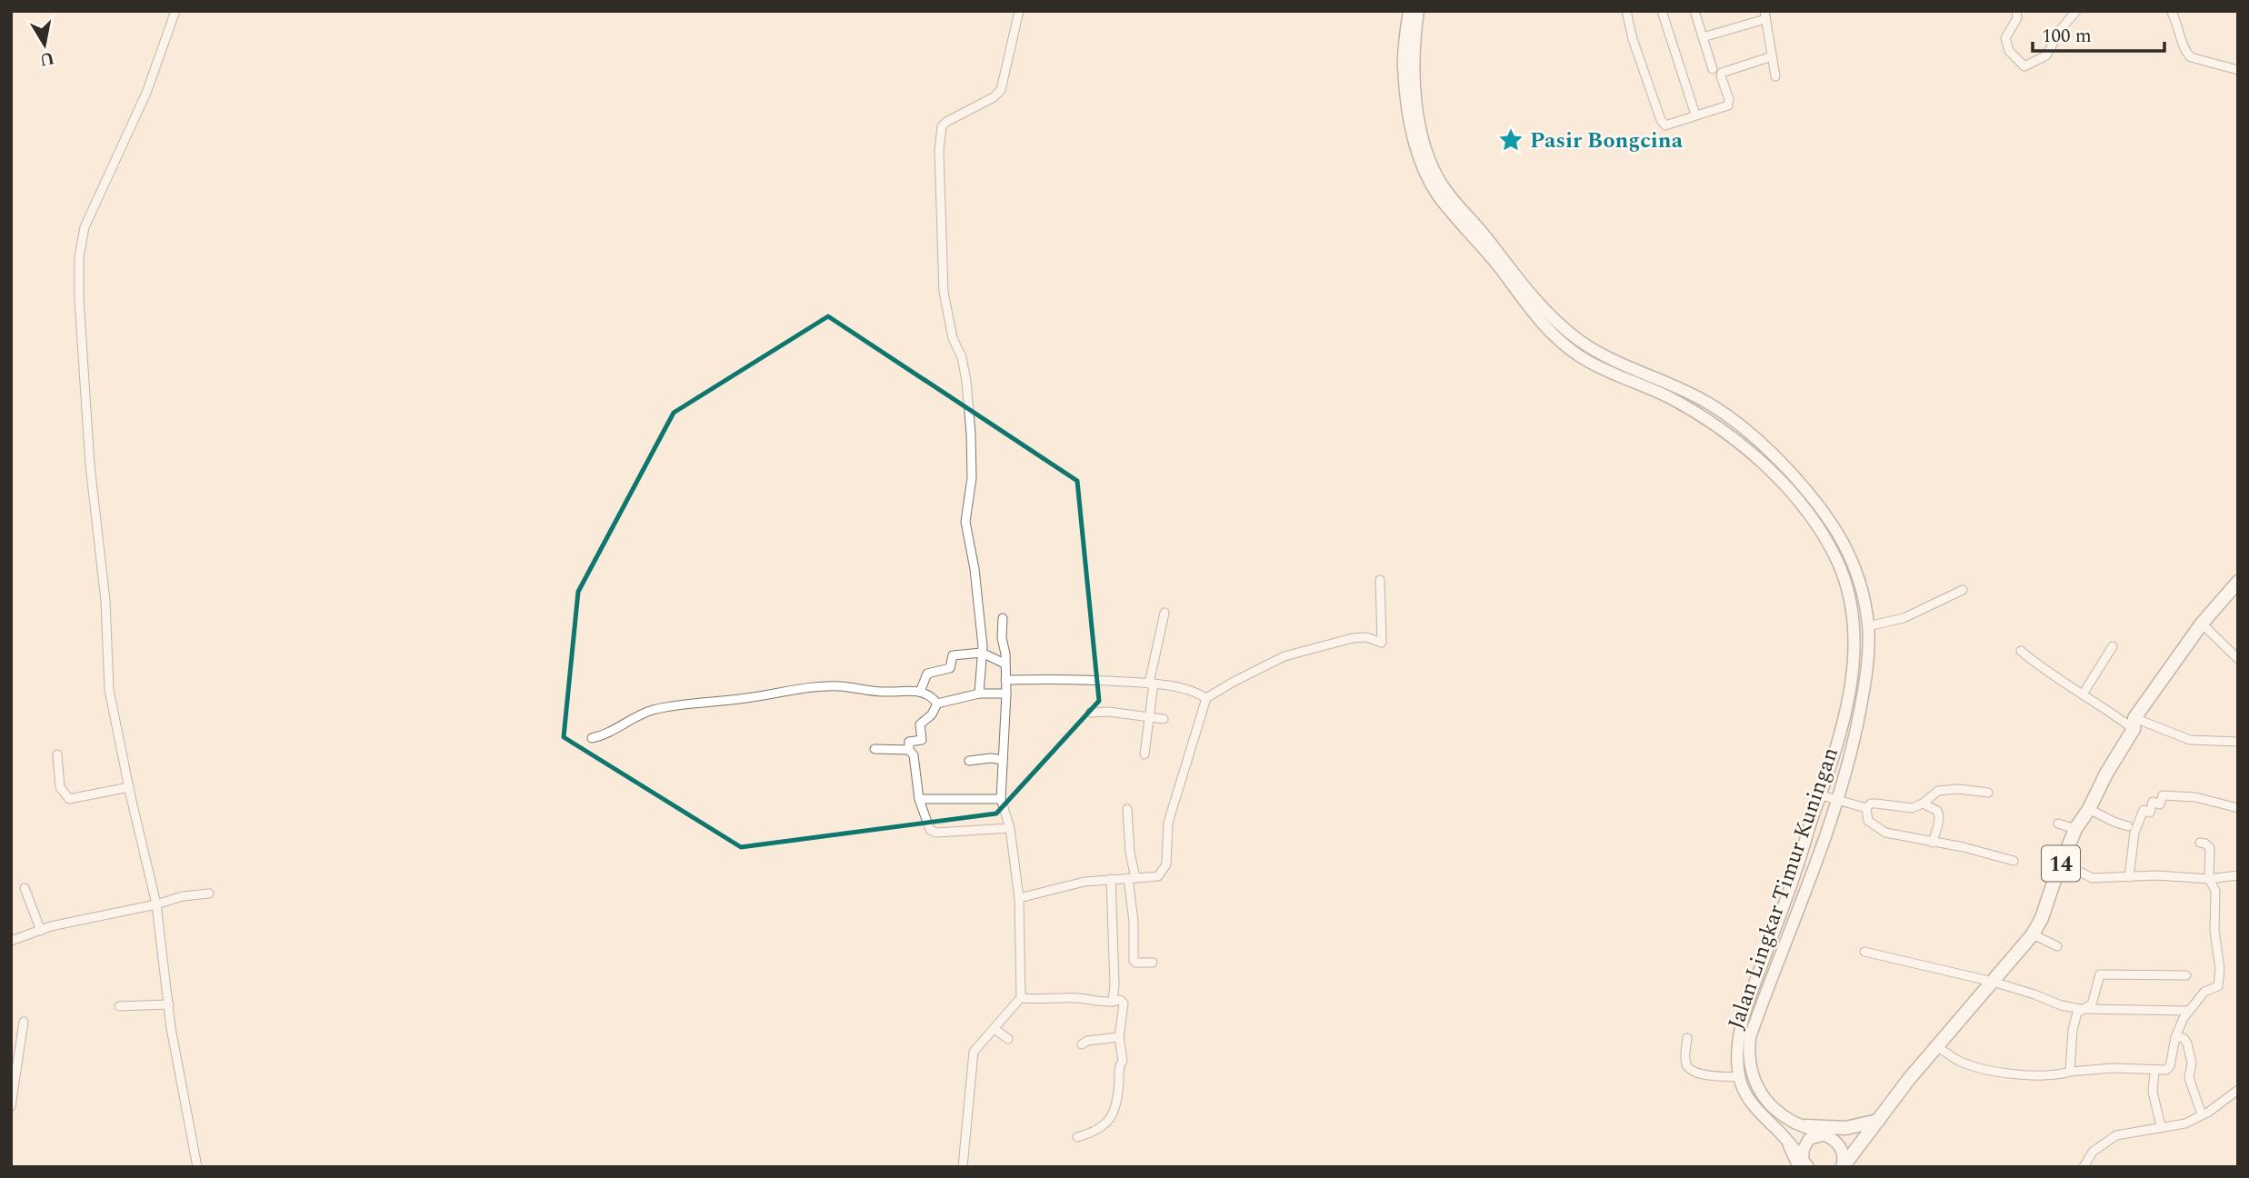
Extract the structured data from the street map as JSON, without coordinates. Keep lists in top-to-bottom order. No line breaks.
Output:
{"streets":{"highway":["14"],"main road":["Jalan Lingkar Timur Kuningan"]},"places":{"place":["Pasir Bongcina"]},"scale_bar":"100 m","north":"bottom"}
